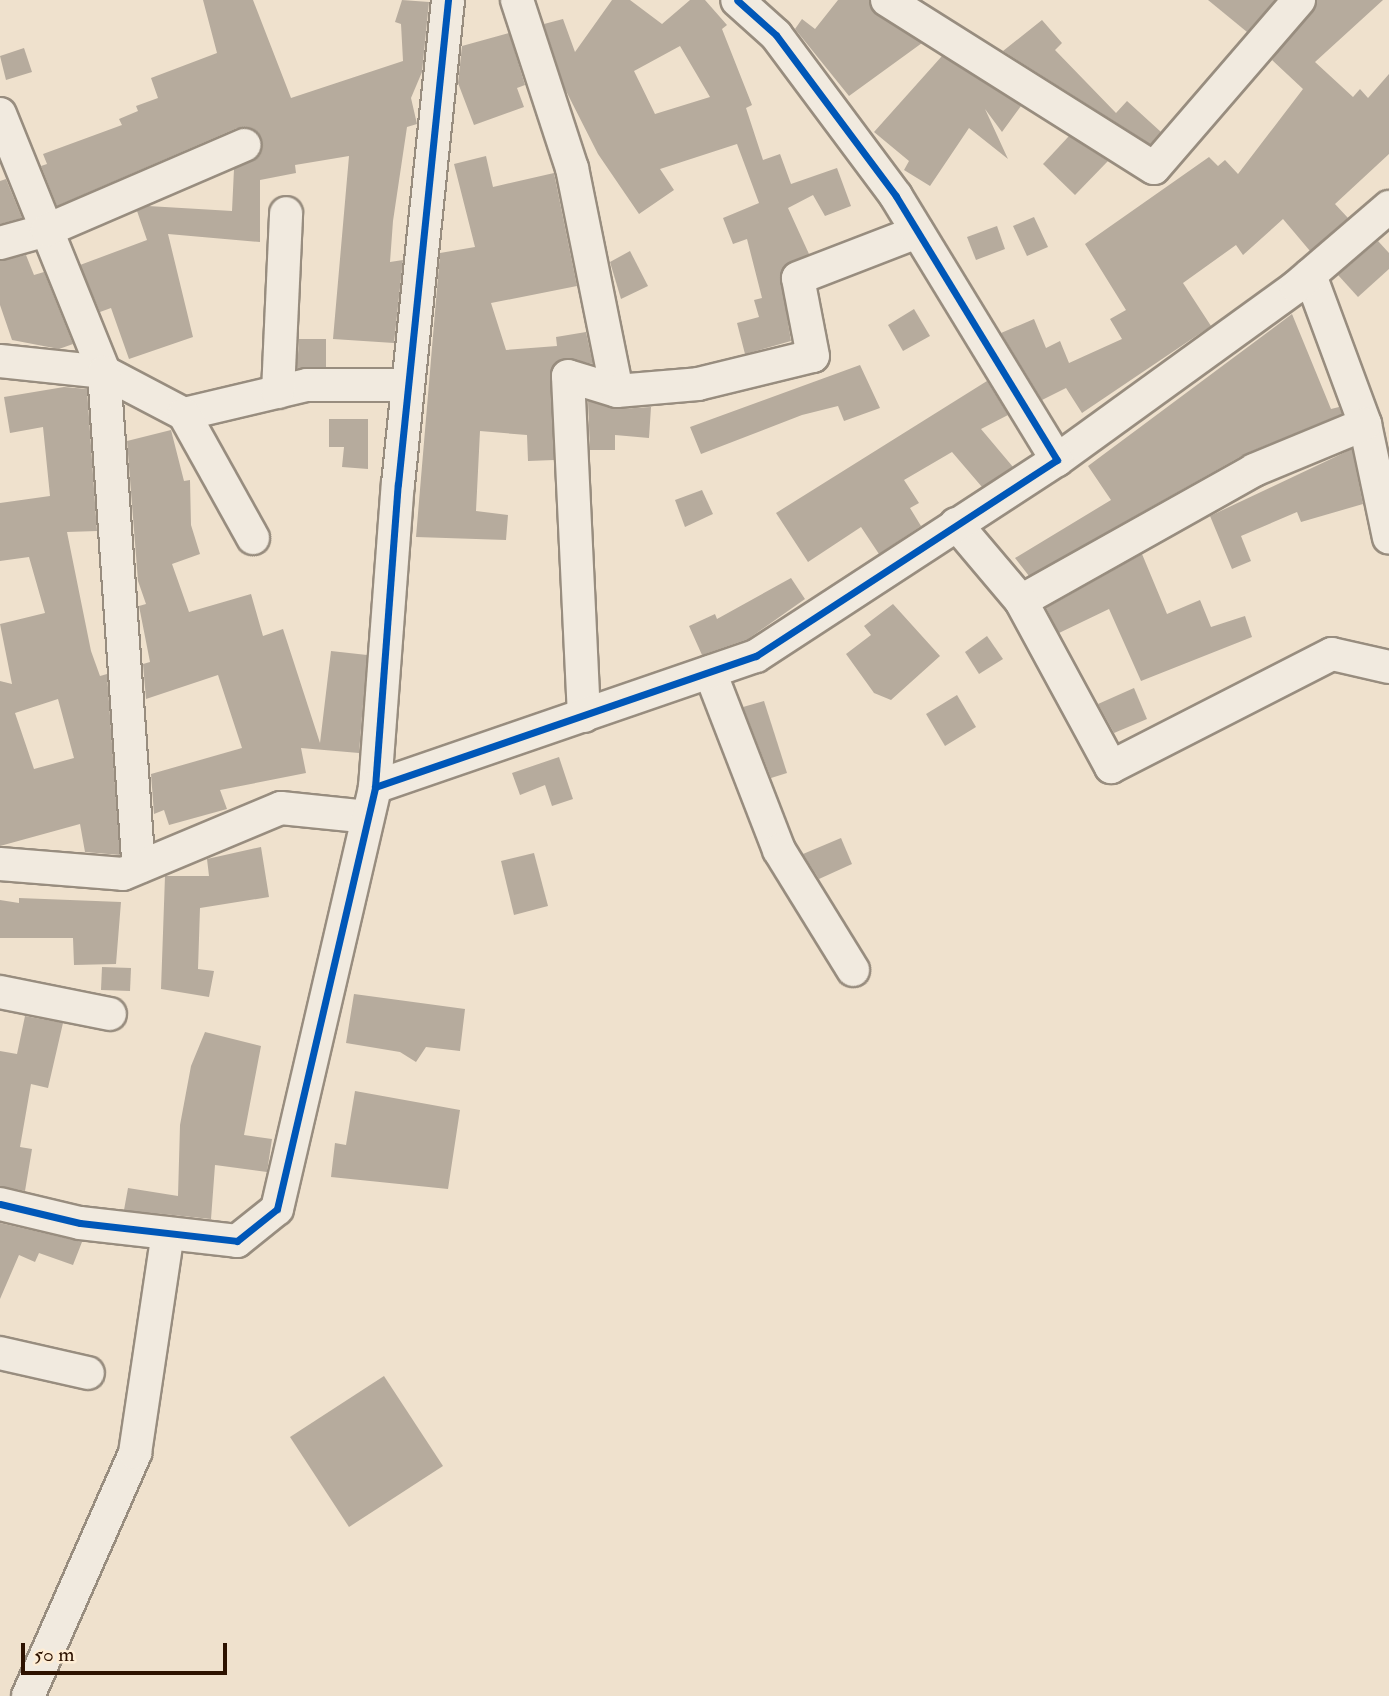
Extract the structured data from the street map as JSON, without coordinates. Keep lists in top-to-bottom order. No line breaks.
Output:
{"scale_bar":"50 m"}
